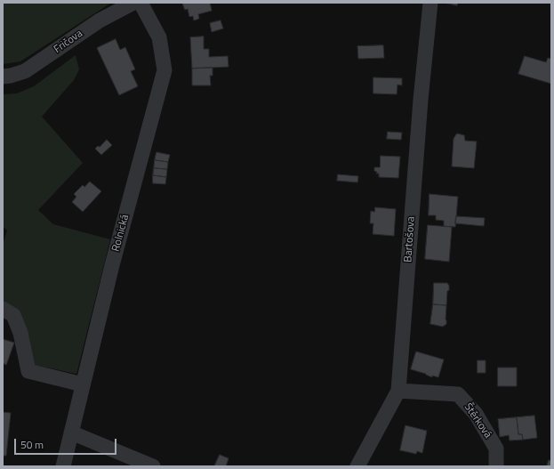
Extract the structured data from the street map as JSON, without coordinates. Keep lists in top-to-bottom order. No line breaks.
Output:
{"streets":{"street":["Fričova","Rolnická","Bartošova","Štěrková"]},"crossings":[["Bartošova","Štěrková"]],"scale_bar":"50 m"}
